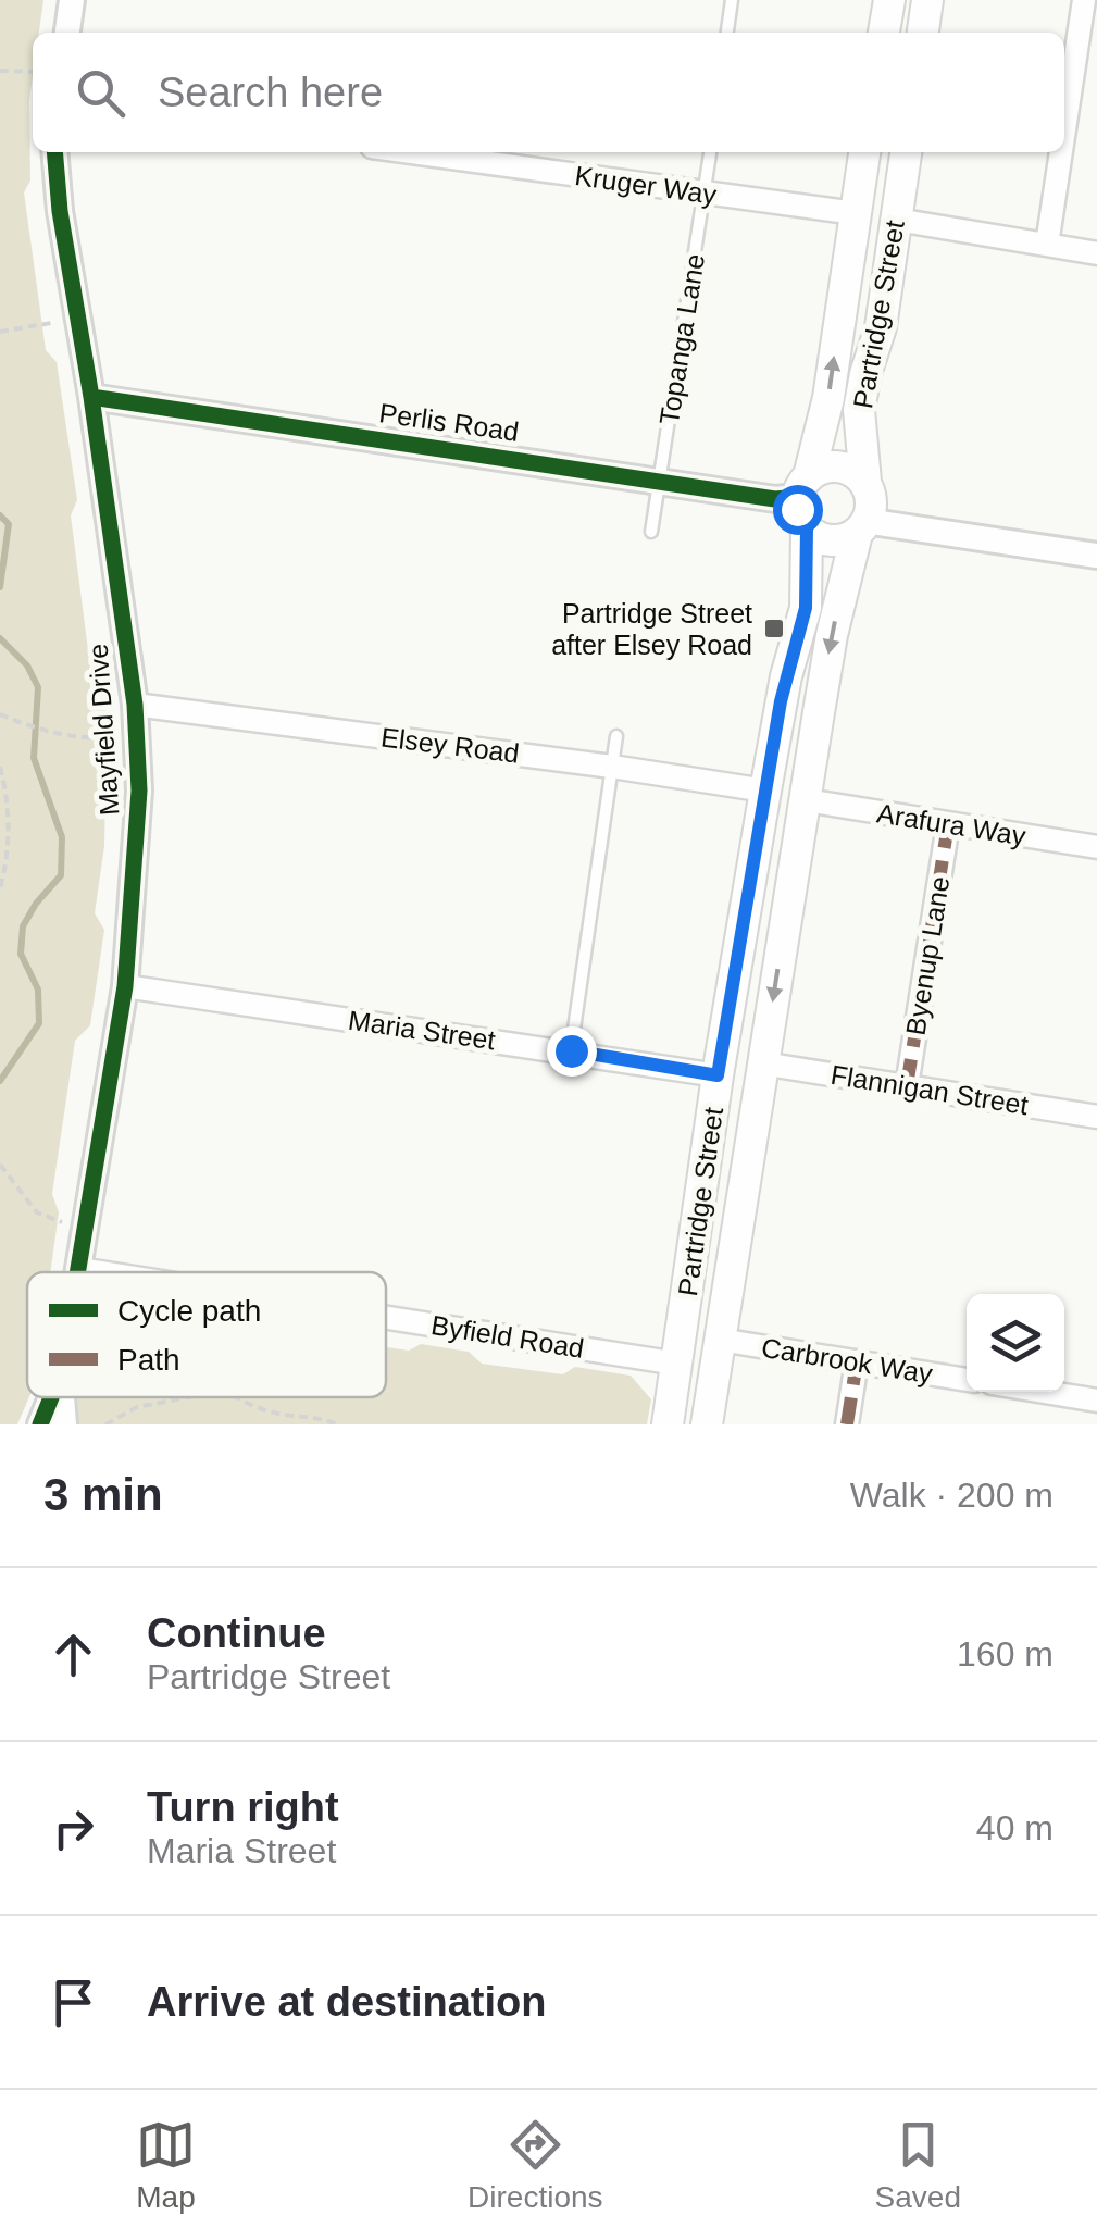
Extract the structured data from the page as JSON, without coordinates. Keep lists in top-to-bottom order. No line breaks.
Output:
{"streets":{"main road":["Partridge Street"],"street":["Kruger Way","Perlis Road","Mayfield Drive","Elsey Road","Arafura Way","Byenup Lane","Maria Street","Flannigan Street","Byfield Road","Carbrook Way"],"lane":["Topanga Lane"]},"crossings":[["Kruger Way","Partridge Street"],["Kruger Way","Topanga Lane"],["Partridge Street","Perlis Road"],["Partridge Street","Elsey Road"],["Partridge Street","Arafura Way"],["Partridge Street","Maria Street"],["Partridge Street","Flannigan Street"],["Partridge Street","Byfield Road"],["Partridge Street","Carbrook Way"],["Topanga Lane","Perlis Road"],["Perlis Road","Mayfield Drive"],["Mayfield Drive","Elsey Road"],["Mayfield Drive","Maria Street"],["Mayfield Drive","Byfield Road"],["Arafura Way","Byenup Lane"],["Byenup Lane","Flannigan Street"]],"places":{"transit":["Partridge Street after Elsey Road"]},"legend":["Cycle path","Path"],"page":{"search":"Search here","heading":["3 min","Walk · 200 m"],"list":[["Continue","Partridge Street","160 m"],["Turn right","Maria Street","40 m"],"Arrive at destination"],"nav":["Map","Directions","Saved"]}}
